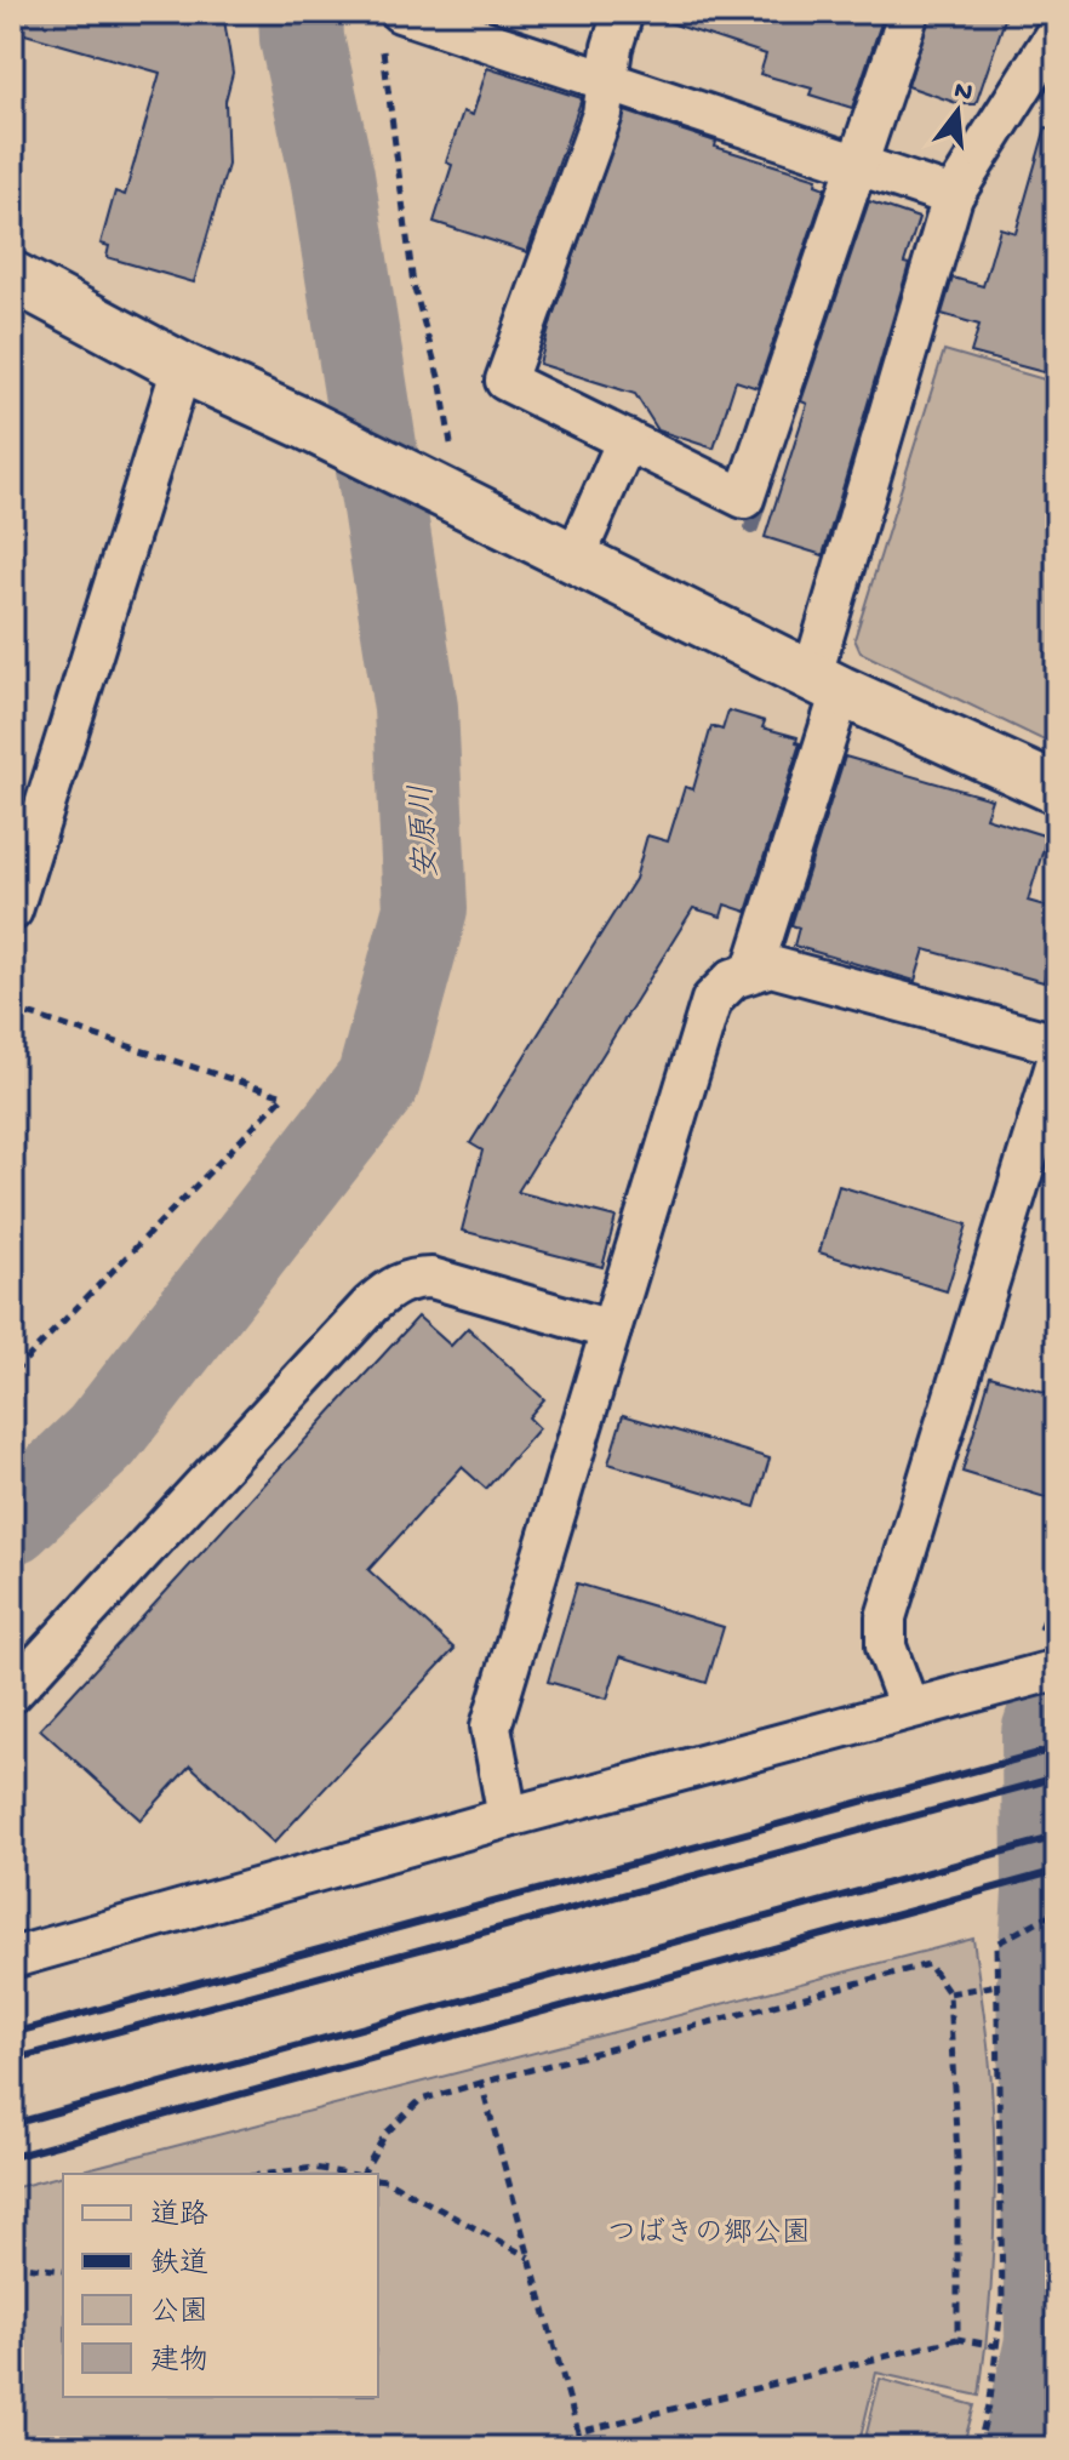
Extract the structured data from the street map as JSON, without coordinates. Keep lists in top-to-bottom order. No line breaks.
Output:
{"water":["安原川"],"parks":["つばきの郷公園"],"legend":["道路","鉄道","公園","建物"],"north":"top"}
